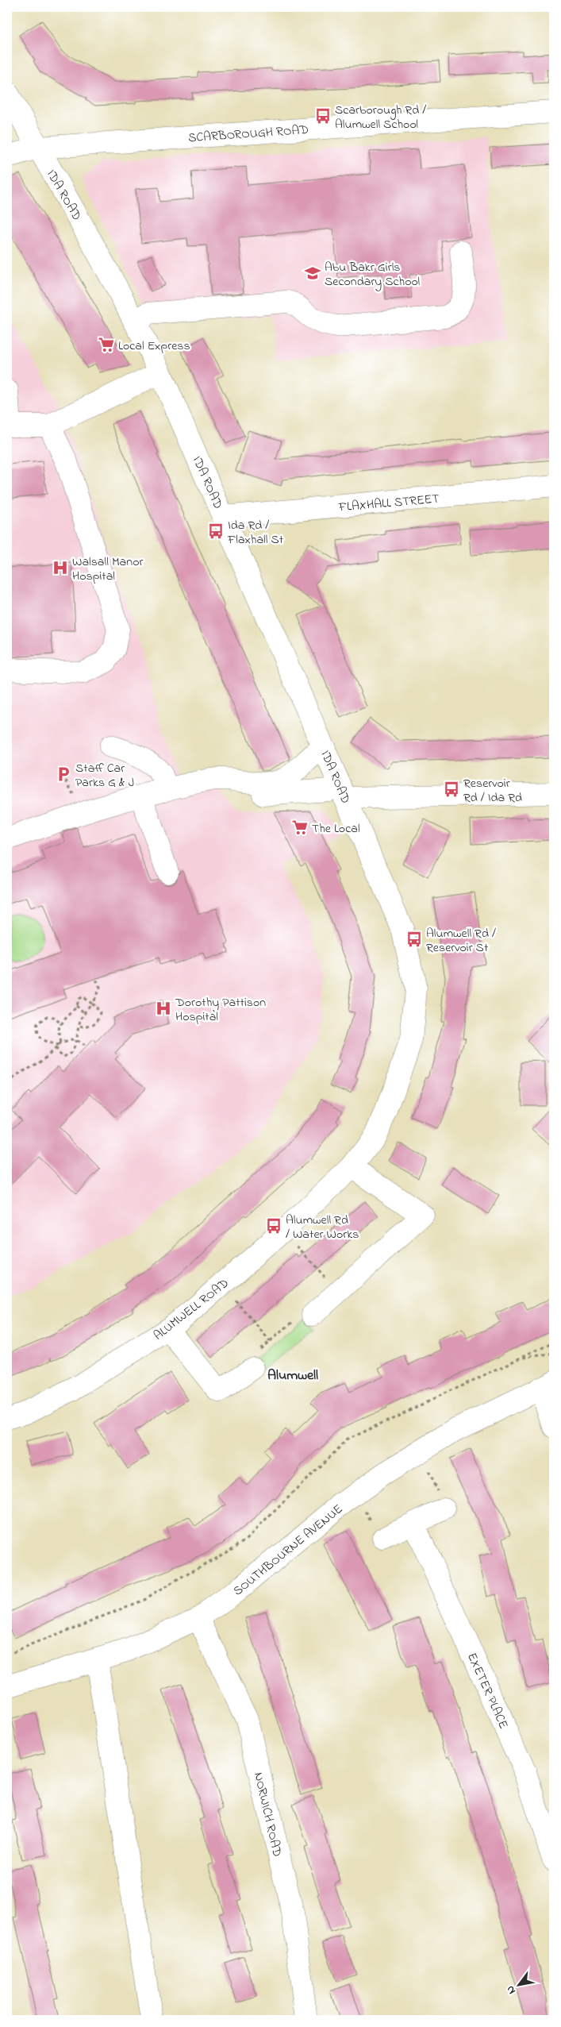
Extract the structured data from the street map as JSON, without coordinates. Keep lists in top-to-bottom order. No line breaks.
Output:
{"streets":{"street":["SCARBOROUGH ROAD","IDA ROAD","FLAXHALL STREET","ALUMWELL ROAD","SOUTHBOURNE AVENUE","EXETER PLACE","NORWICH ROAD"]},"crossings":[["SCARBOROUGH ROAD","IDA ROAD"],["IDA ROAD","FLAXHALL STREET"],["IDA ROAD","ALUMWELL ROAD"],["SOUTHBOURNE AVENUE","NORWICH ROAD"]],"districts":["Alumwell"],"places":{"bus stop":["Scarborough Rd / Alumwell School","Ida Rd / Flaxhall St","Reservoir Rd / Ida Rd","Alumwell Rd / Reservoir St","Alumwell Rd / Water Works"],"school or university":["Abu Bakr Girls Secondary School"],"supermarket":["Local Express","The Local"],"hospital":["Walsall Manor Hospital","Dorothy Pattison Hospital"],"parking":["Staff Car Parks G & J"]},"north":"bottom left"}
